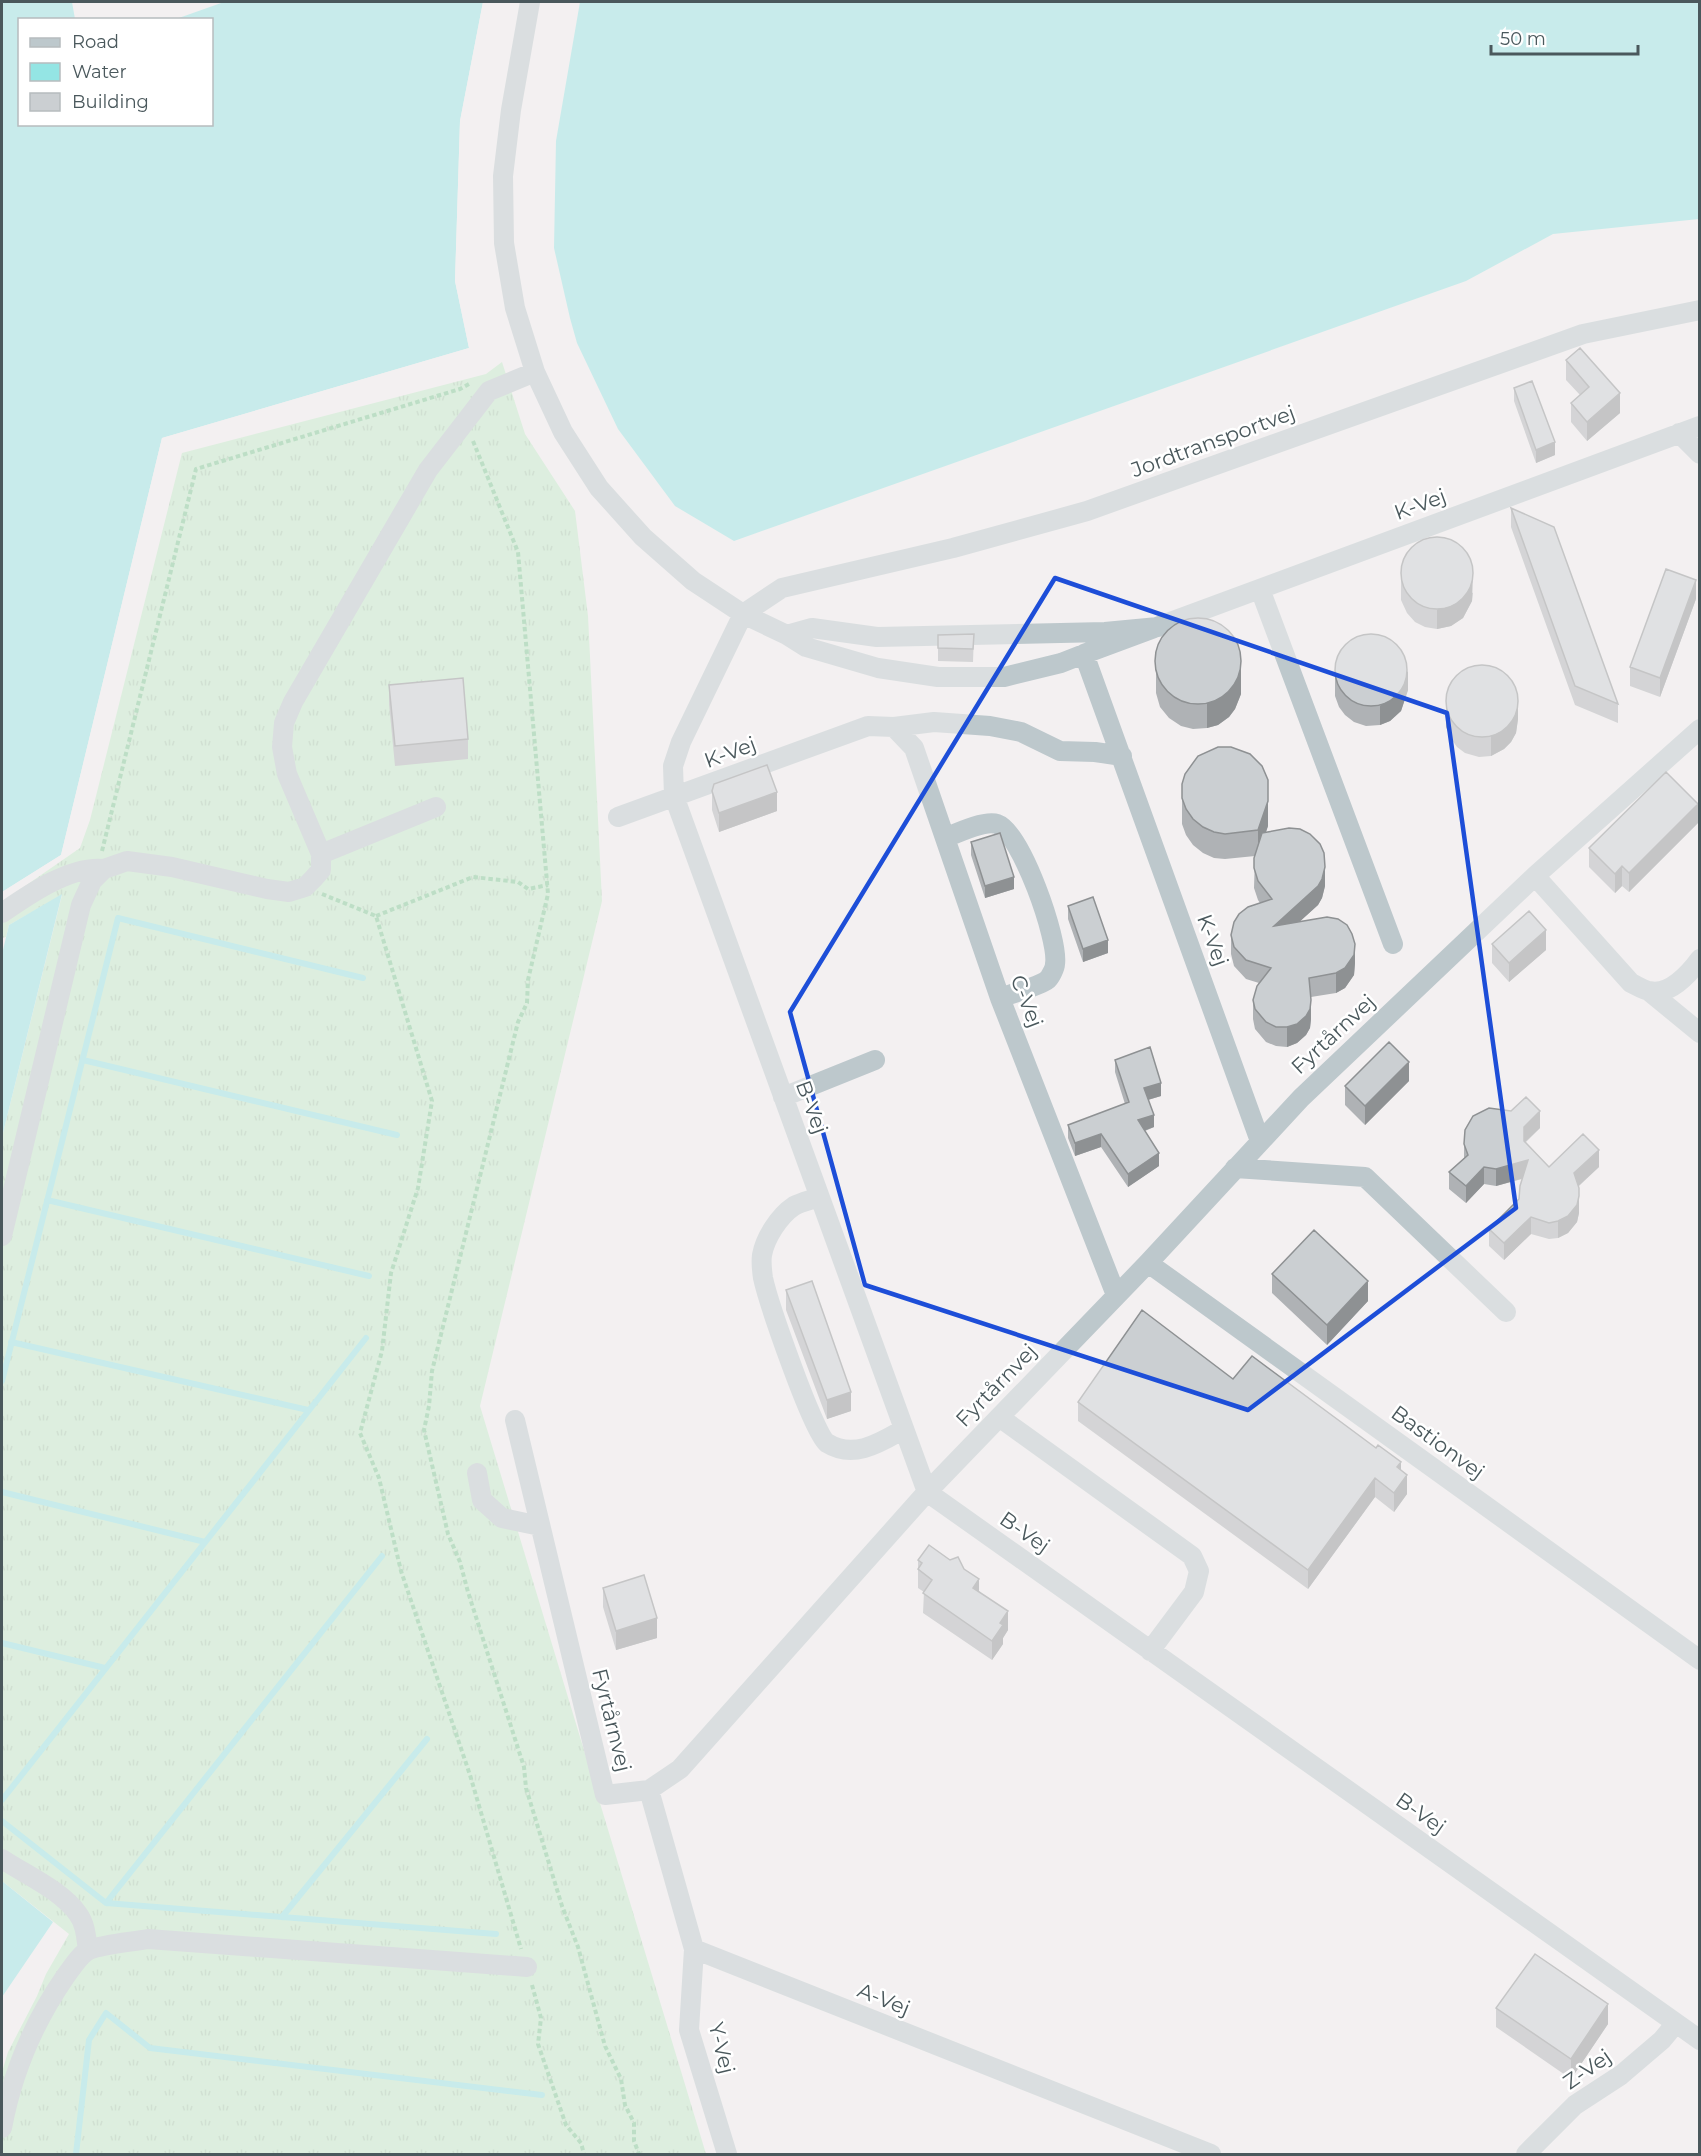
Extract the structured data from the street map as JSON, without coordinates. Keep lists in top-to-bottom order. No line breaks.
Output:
{"streets":{"street":["Jordtransportvej","K-Vej","C-Vej","Fyrtårnvej","B-Vej","Bastionvej","A-Vej","Y-Vej","Z-Vej"]},"crossings":[["Jordtransportvej","K-Vej"],["Jordtransportvej","B-Vej"],["K-Vej","C-Vej"],["K-Vej","Fyrtårnvej"],["K-Vej","B-Vej"],["C-Vej","Fyrtårnvej"],["Fyrtårnvej","B-Vej"],["Fyrtårnvej","Bastionvej"],["B-Vej","Z-Vej"],["A-Vej","Y-Vej"]],"legend":["Road","Water","Building"],"scale_bar":"50 m"}
